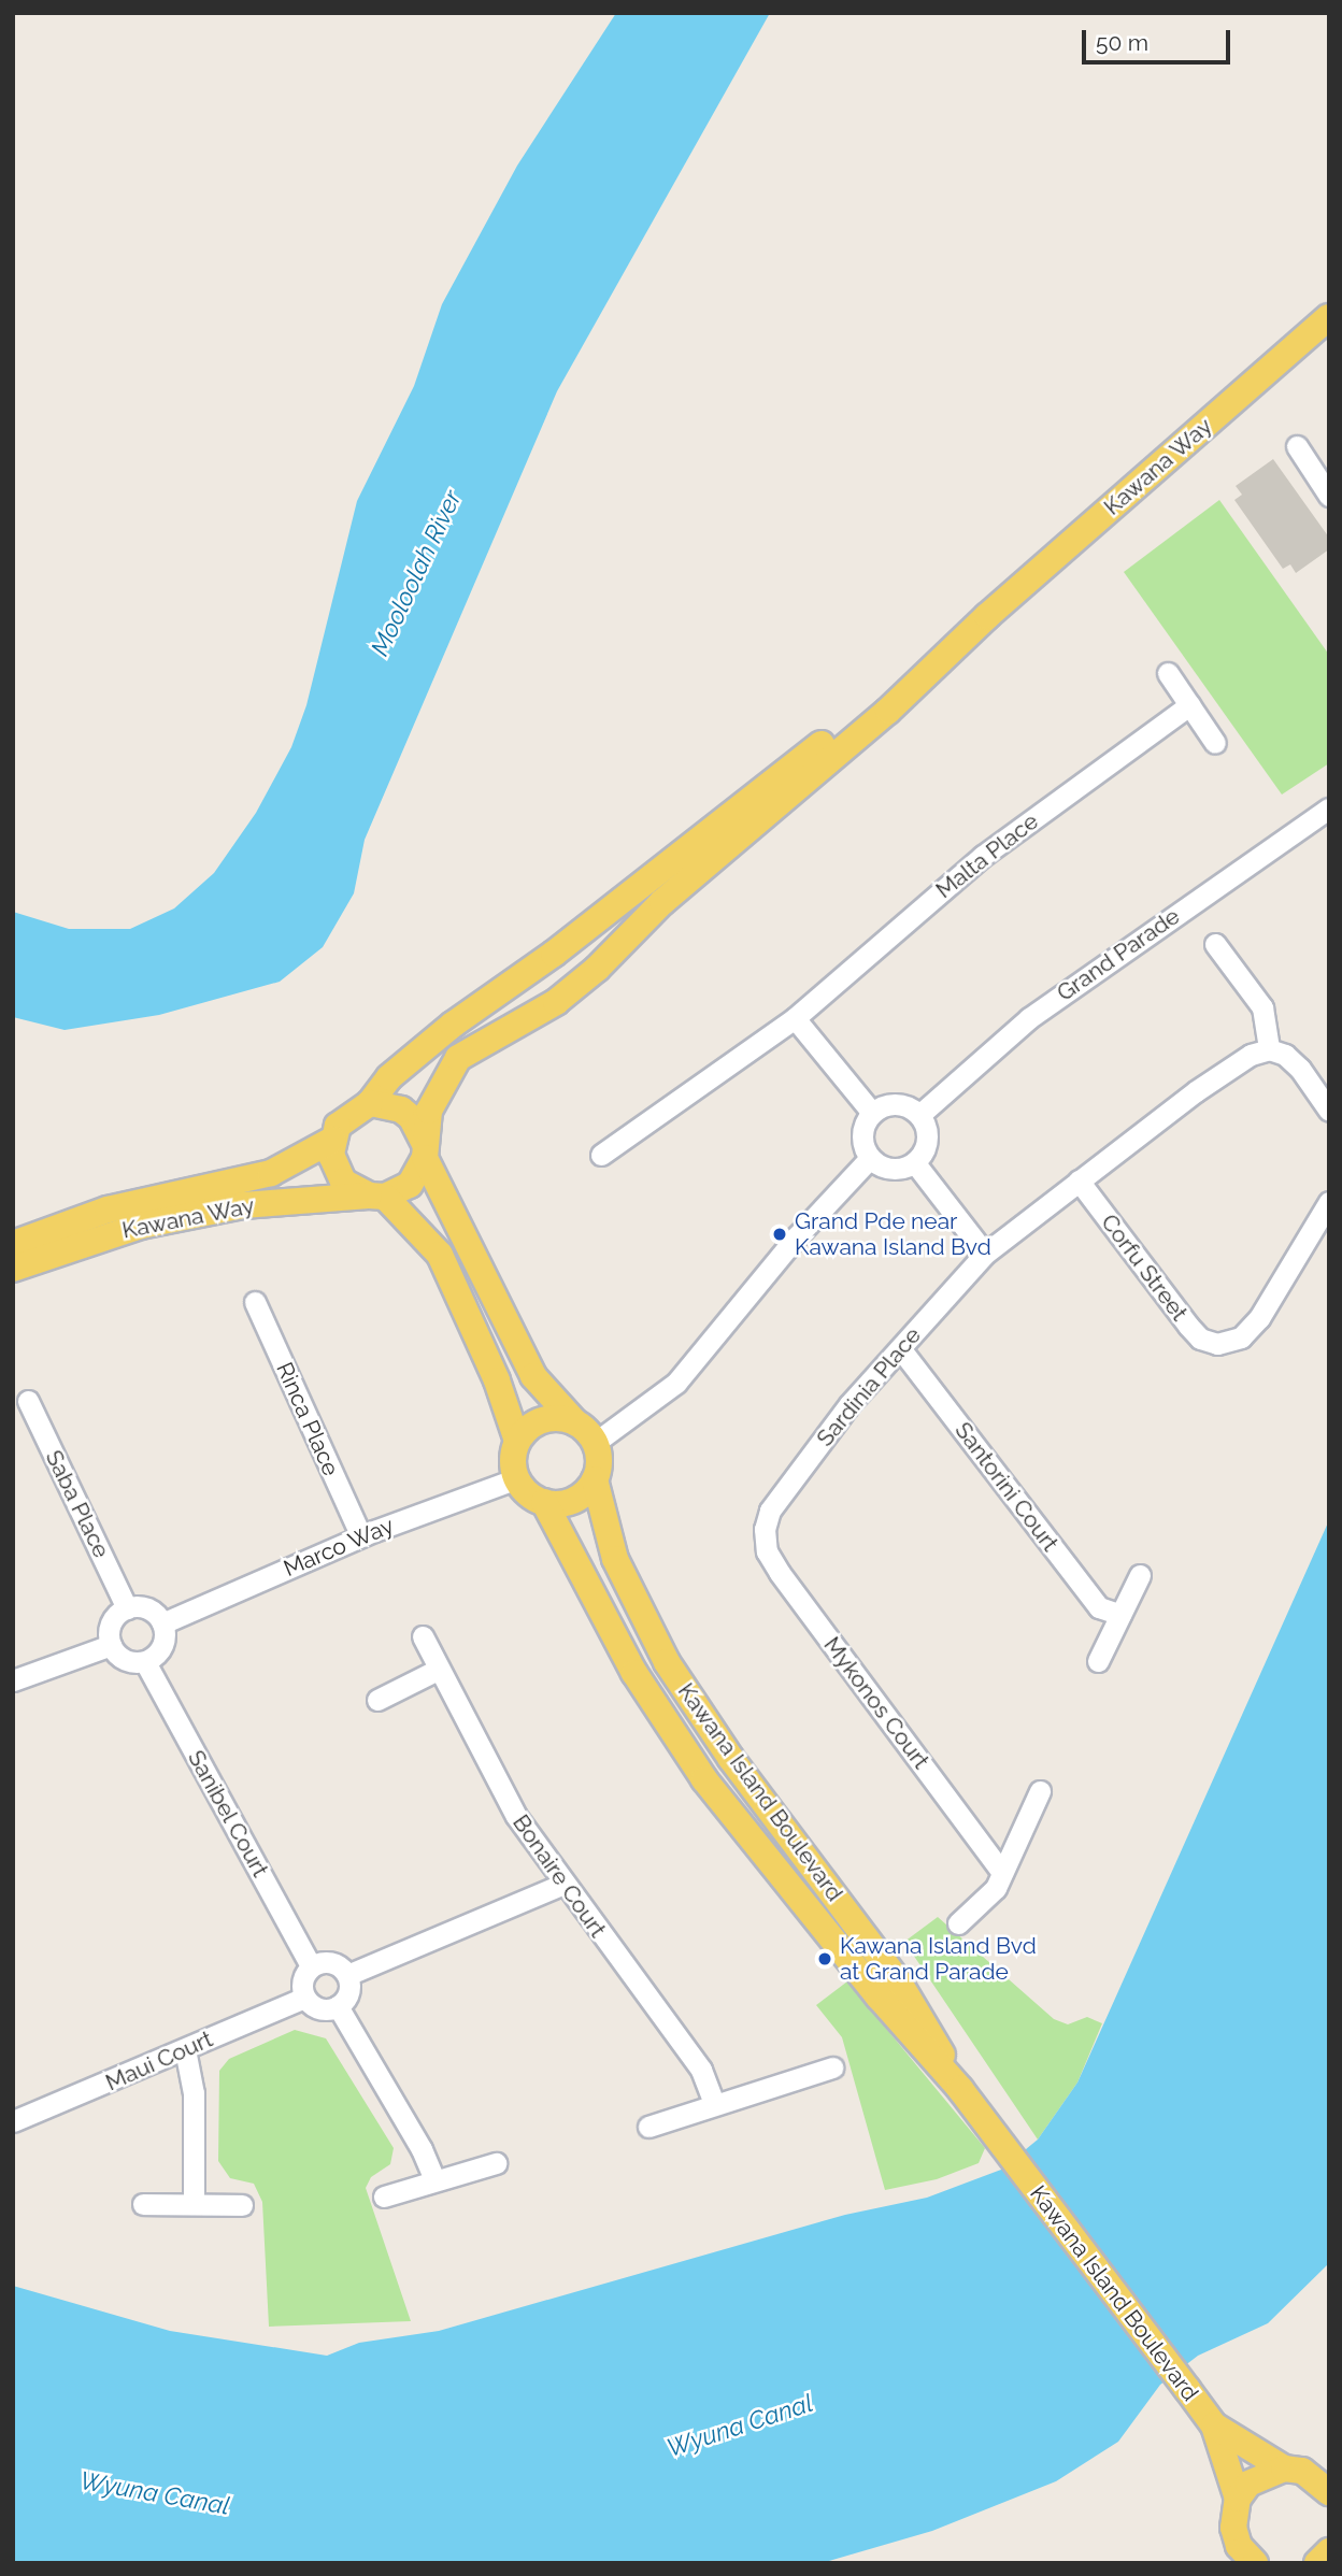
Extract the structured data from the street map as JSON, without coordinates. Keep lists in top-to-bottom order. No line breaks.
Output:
{"streets":{"main road":["Kawana Way","Kawana Island Boulevard"],"street":["Malta Place","Grand Parade","Corfu Street","Sardinia Place","Rinca Place","Santorini Court","Saba Place","Marco Way","Mykonos Court","Sanibel Court","Bonaire Court","Maui Court"]},"crossings":[["Corfu Street","Sardinia Place"],["Sardinia Place","Santorini Court"],["Sardinia Place","Mykonos Court"],["Rinca Place","Marco Way"],["Saba Place","Marco Way"],["Saba Place","Sanibel Court"],["Marco Way","Kawana Island Boulevard"],["Marco Way","Sanibel Court"],["Sanibel Court","Maui Court"]],"water":["Mooloolah River","Wyuna Canal"],"places":["Grand Pde near Kawana Island Bvd","Kawana Island Bvd at Grand Parade"],"scale_bar":"50 m"}
